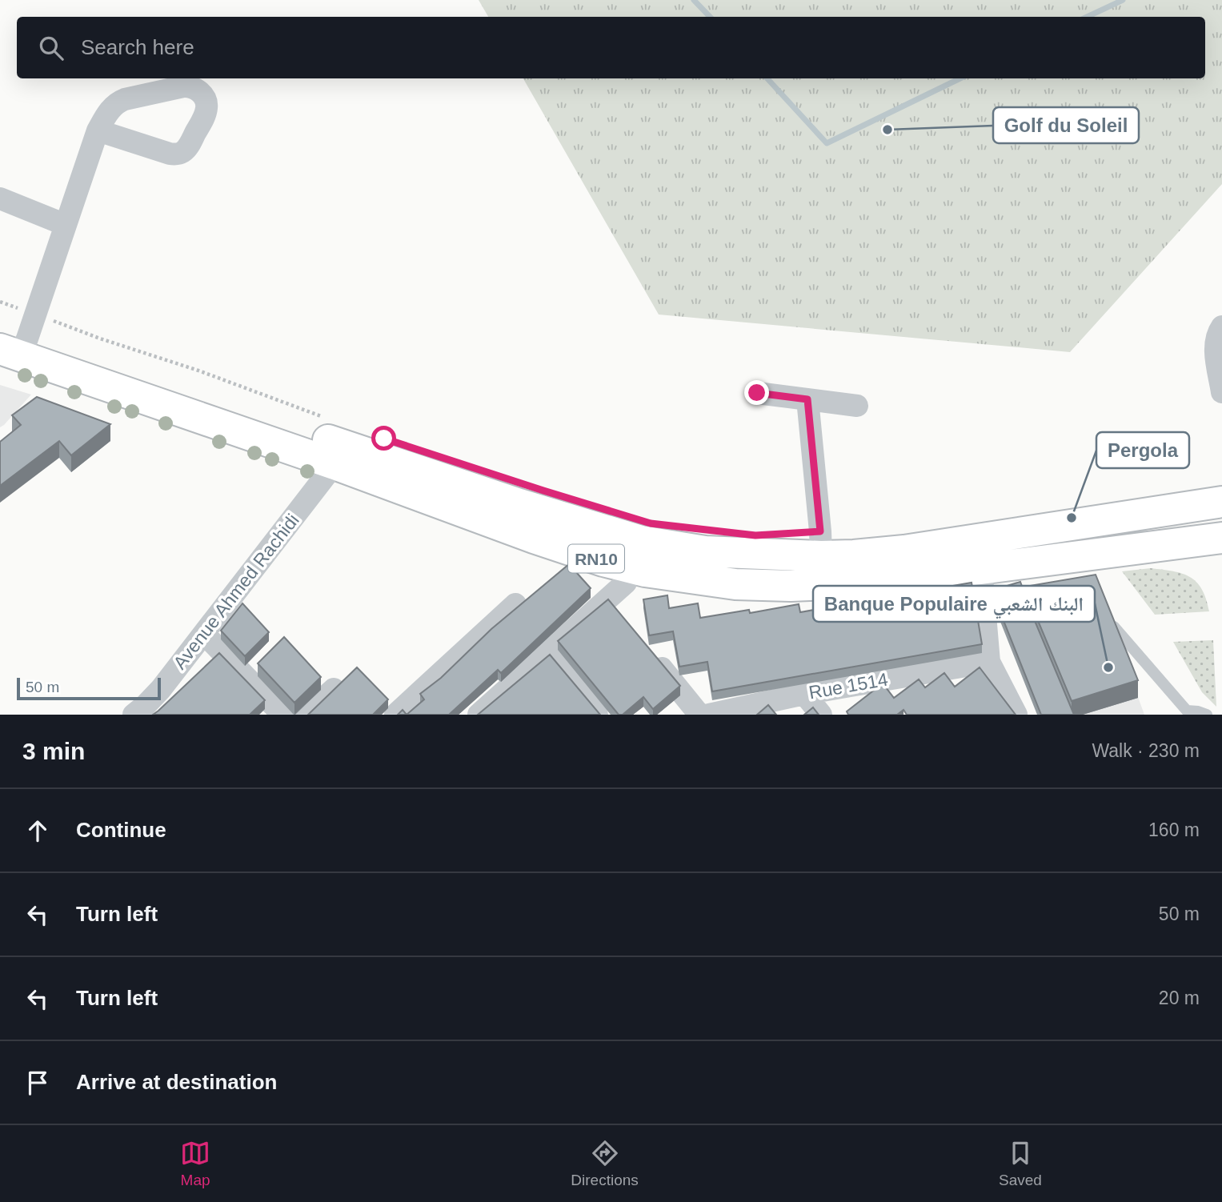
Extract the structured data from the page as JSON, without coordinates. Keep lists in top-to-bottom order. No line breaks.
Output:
{"streets":{"main road":["RN10"],"street":["Avenue Ahmed Rachidi","Rue 1514"]},"crossings":[["RN10","Avenue Ahmed Rachidi"]],"places":["Golf du Soleil","Pergola","Banque Populaire البنك الشعبي"],"scale_bar":"50 m","page":{"search":"Search here","scale":"50 m","heading":["3 min","Walk · 230 m"],"list":[["Continue","160 m"],["Turn left","50 m"],["Turn left","20 m"],"Arrive at destination"],"nav":["Map","Directions","Saved"]}}
